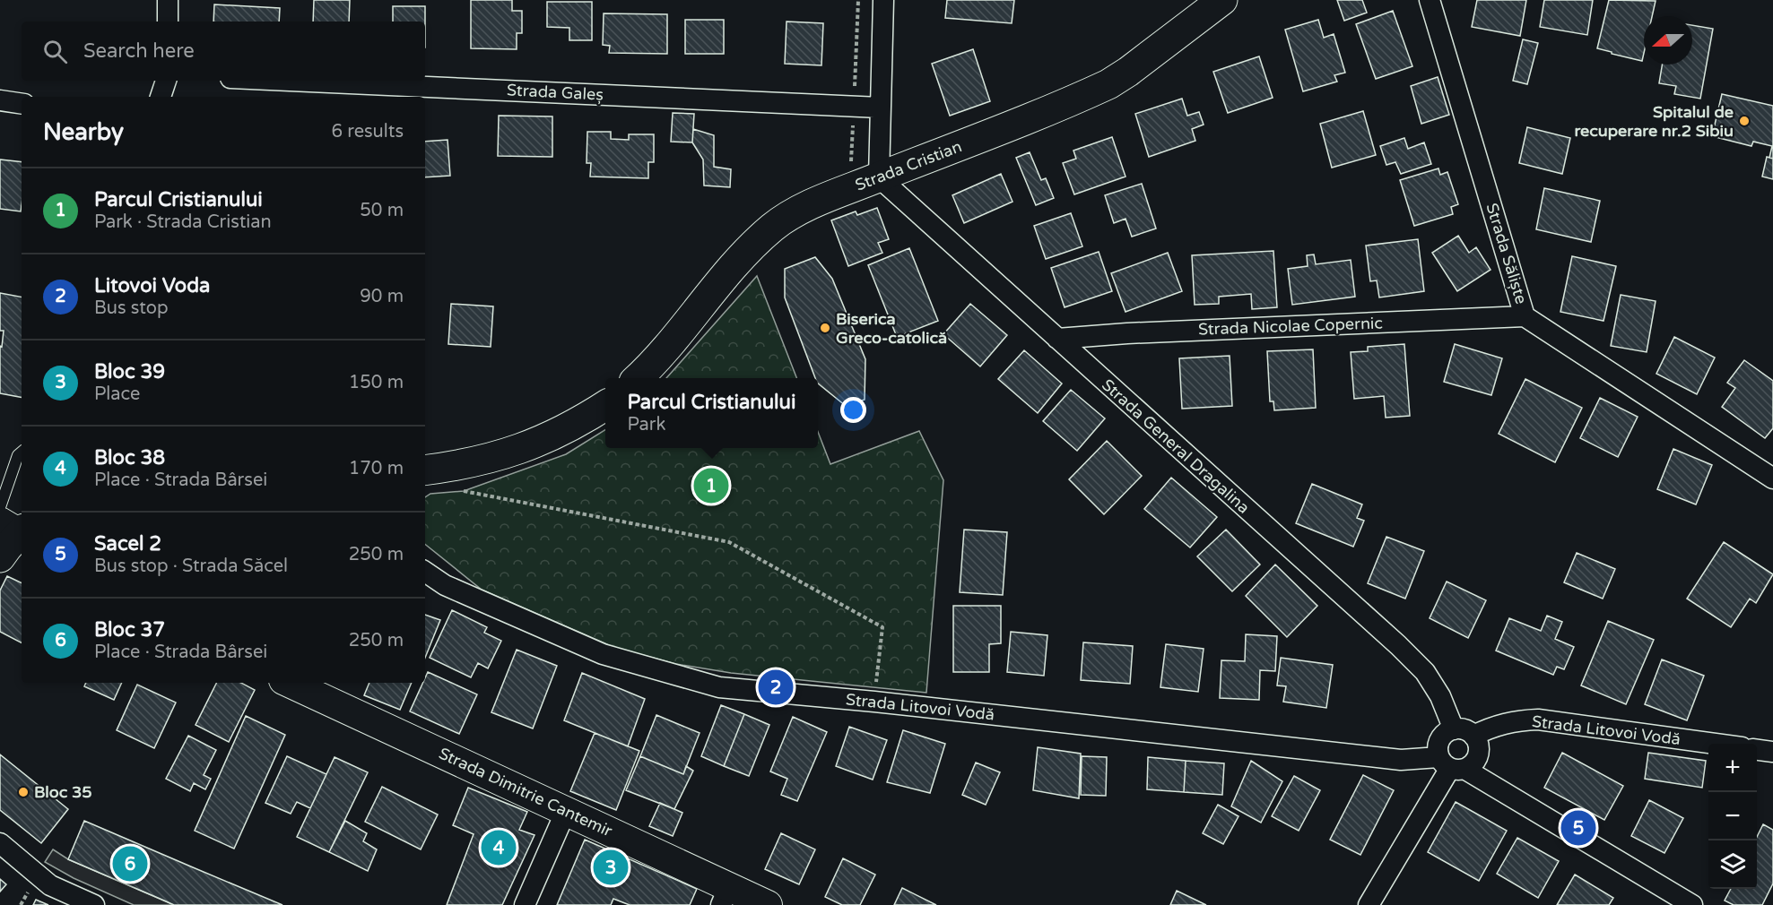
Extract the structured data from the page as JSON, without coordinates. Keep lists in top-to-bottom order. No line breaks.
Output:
{"streets":{"main road":["Strada Cristian"],"street":["Strada Galeș","Strada Săliște","Strada Nicolae Copernic","Strada General Dragalina","Strada Litovoi Vodă","Strada Dimitrie Cantemir"]},"crossings":[["Strada Cristian","Strada General Dragalina"],["Strada Săliște","Strada Nicolae Copernic"],["Strada Nicolae Copernic","Strada General Dragalina"],["Strada General Dragalina","Strada Litovoi Vodă"]],"places":["Spitalul de recuperare nr.2 Sibiu","Biserica Greco-catolică","Bloc 35"],"north":"left","page":{"search":"Search here","heading":["Nearby","6 results"],"list":[{"mark":"1","name":"Parcul Cristianului","note":"Park · Strada Cristian","value":"50 m"},{"mark":"2","name":"Litovoi Voda","note":"Bus stop","value":"90 m"},{"mark":"3","name":"Bloc 39","note":"Place","value":"150 m"},{"mark":"4","name":"Bloc 38","note":"Place · Strada Bârsei","value":"170 m"},{"mark":"5","name":"Sacel 2","note":"Bus stop · Strada Săcel","value":"250 m"},{"mark":"6","name":"Bloc 37","note":"Place · Strada Bârsei","value":"250 m"}],"popup":["Parcul Cristianului","Park"],"pins":["1","2","5","4","6","3"],"map_buttons":["+","−"]}}
